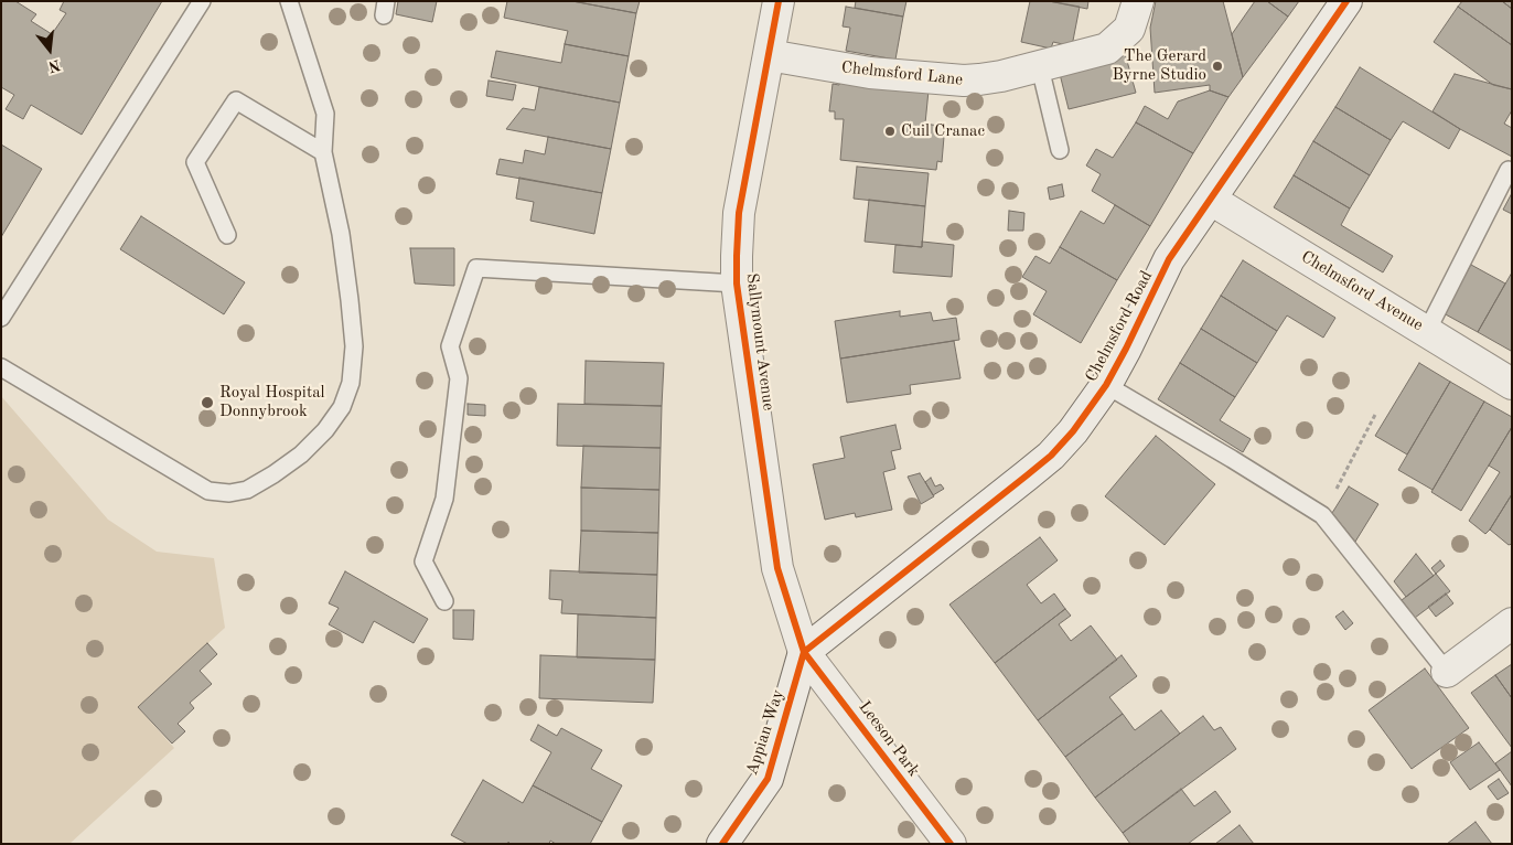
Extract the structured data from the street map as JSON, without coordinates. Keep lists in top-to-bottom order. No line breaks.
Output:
{"streets":{"street":["Chelmsford Lane","Chelmsford Avenue","Chelmsford Road","Sallymount Avenue","Appian Way","Leeson Park"]},"crossings":[["Chelmsford Lane","Sallymount Avenue"],["Chelmsford Avenue","Chelmsford Road"],["Chelmsford Road","Sallymount Avenue"],["Chelmsford Road","Appian Way"],["Chelmsford Road","Leeson Park"],["Sallymount Avenue","Appian Way"],["Sallymount Avenue","Leeson Park"],["Appian Way","Leeson Park"]],"places":["The Gerard Byrne Studio","Cuil Cranac","Royal Hospital Donnybrook"],"north":"bottom"}
